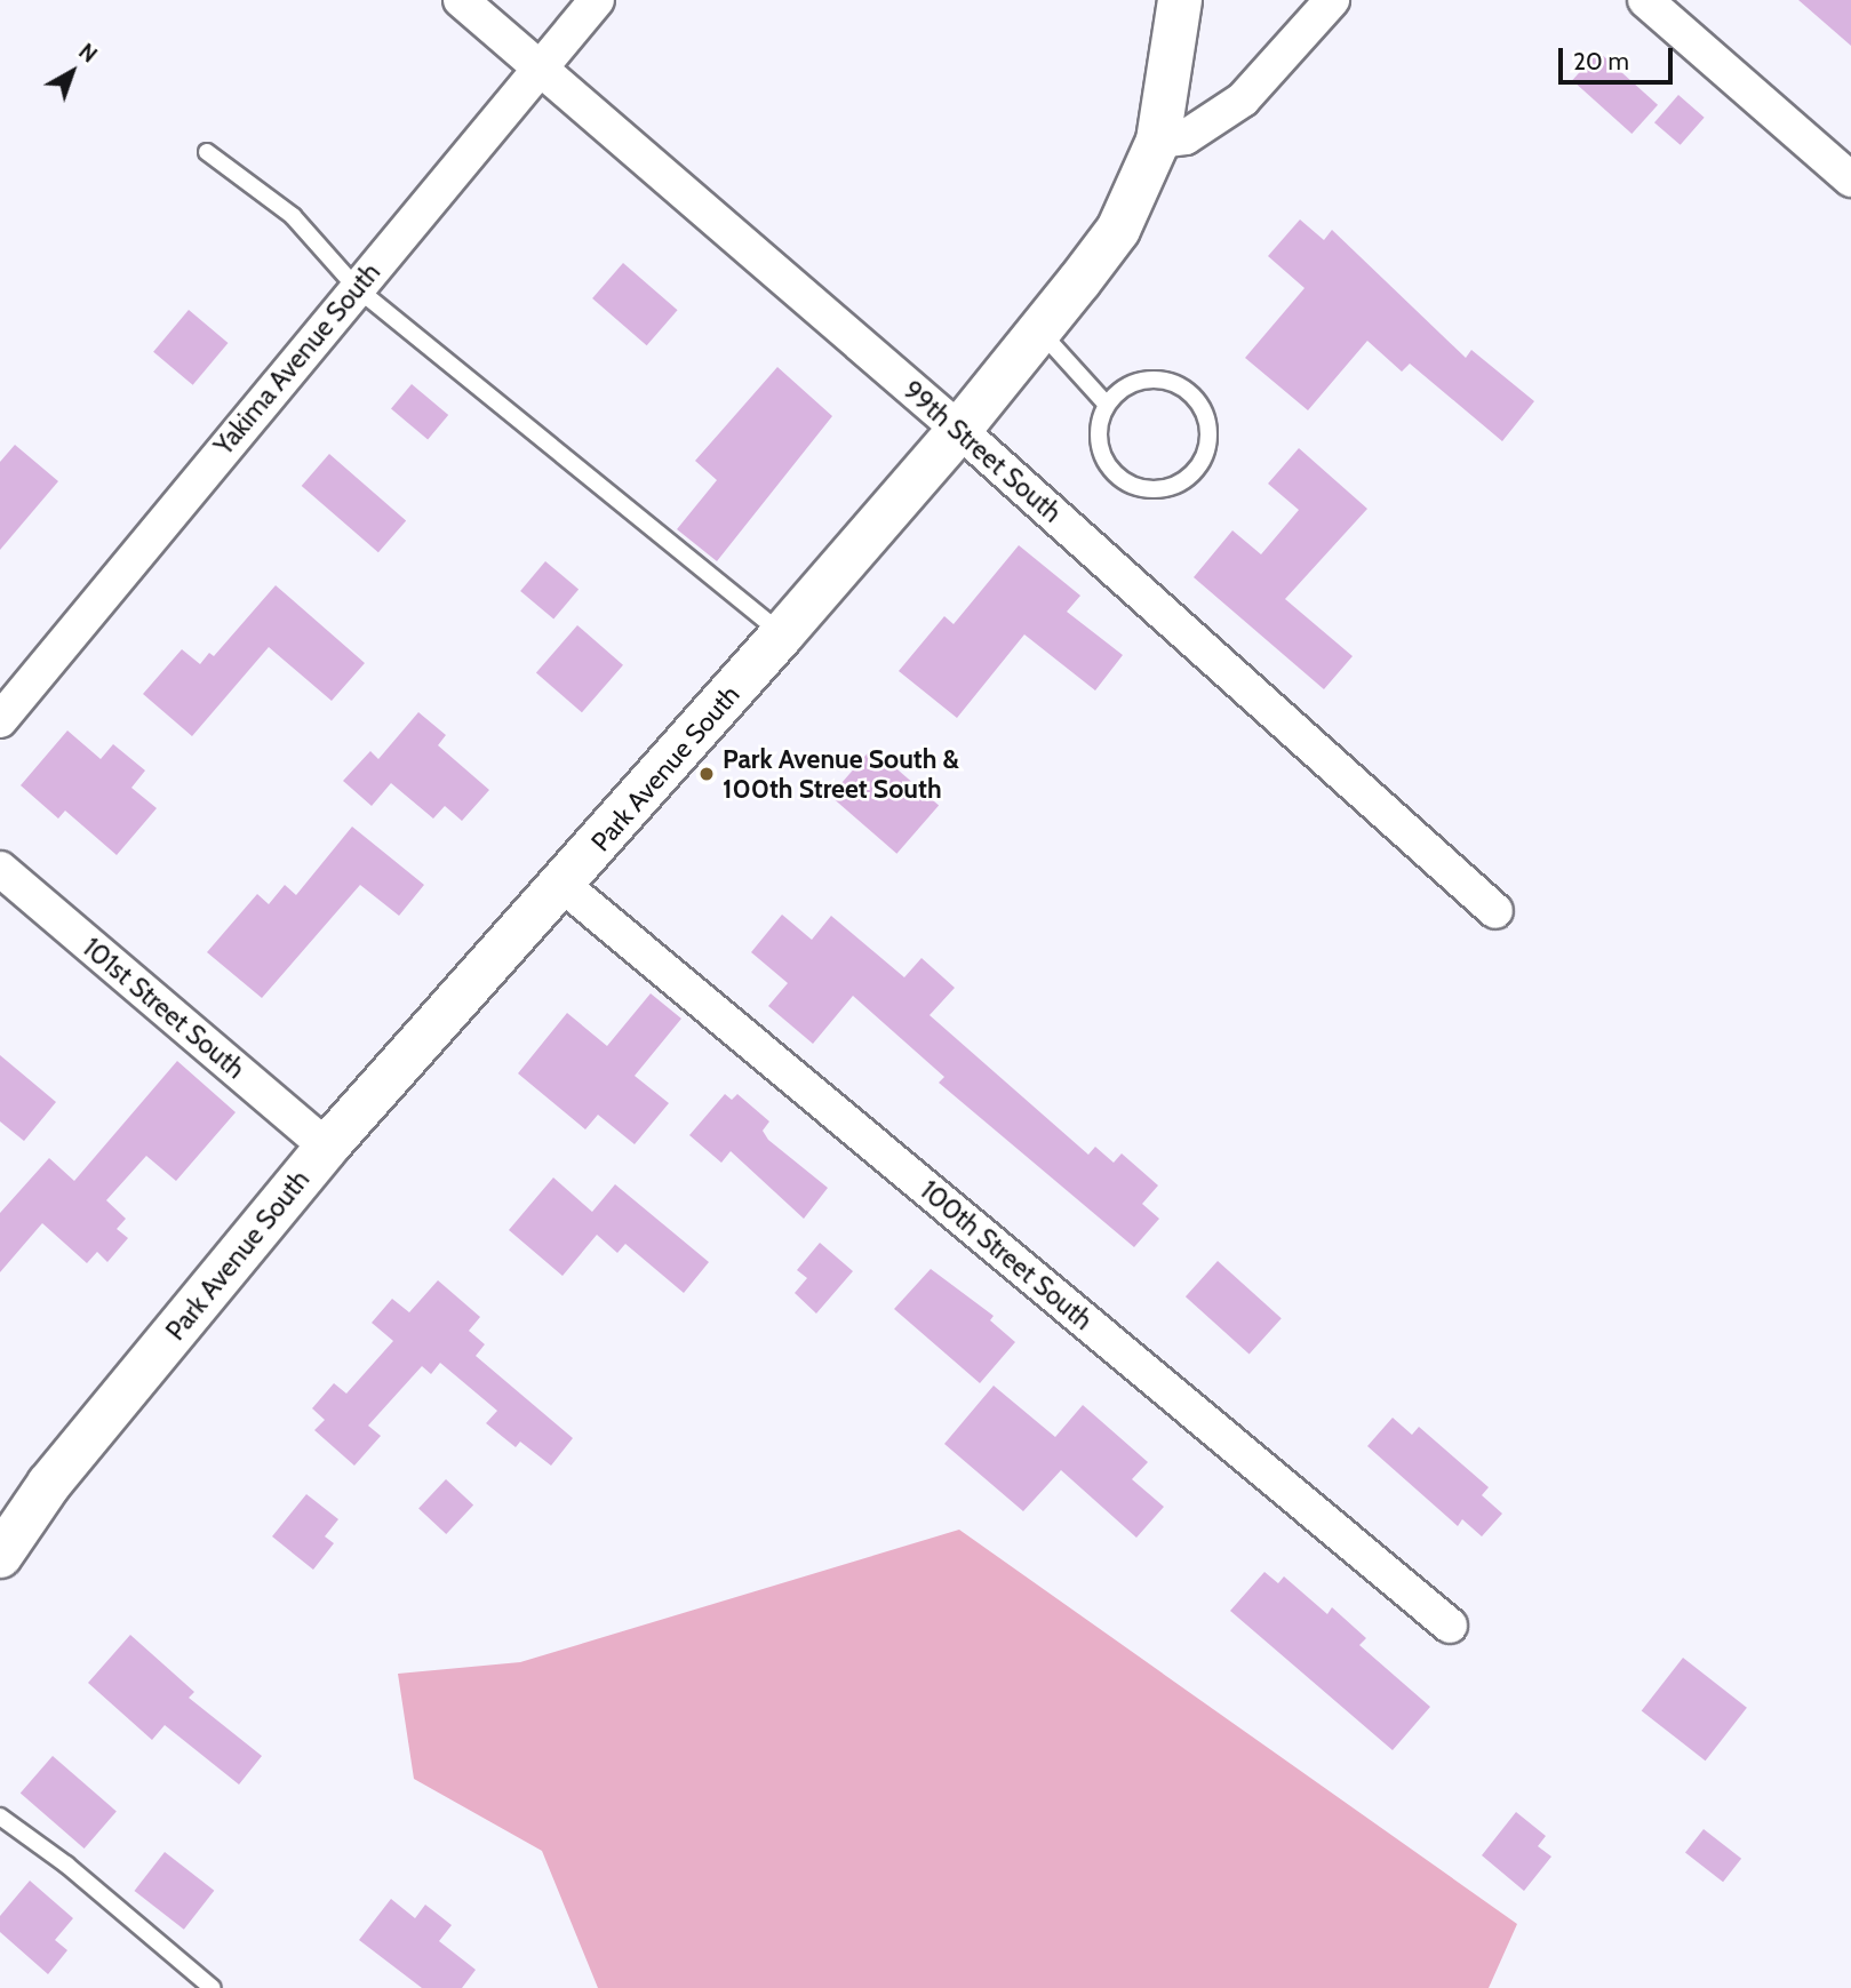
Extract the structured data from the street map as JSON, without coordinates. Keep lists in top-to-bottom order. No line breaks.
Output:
{"streets":{"main road":["Park Avenue South"],"street":["Yakima Avenue South","99th Street South","101st Street South","100th Street South"]},"crossings":[["Yakima Avenue South","99th Street South"],["99th Street South","Park Avenue South"],["Park Avenue South","101st Street South"],["Park Avenue South","100th Street South"]],"places":["Park Avenue South & 100th Street South"],"scale_bar":"20 m","north":"top right"}
